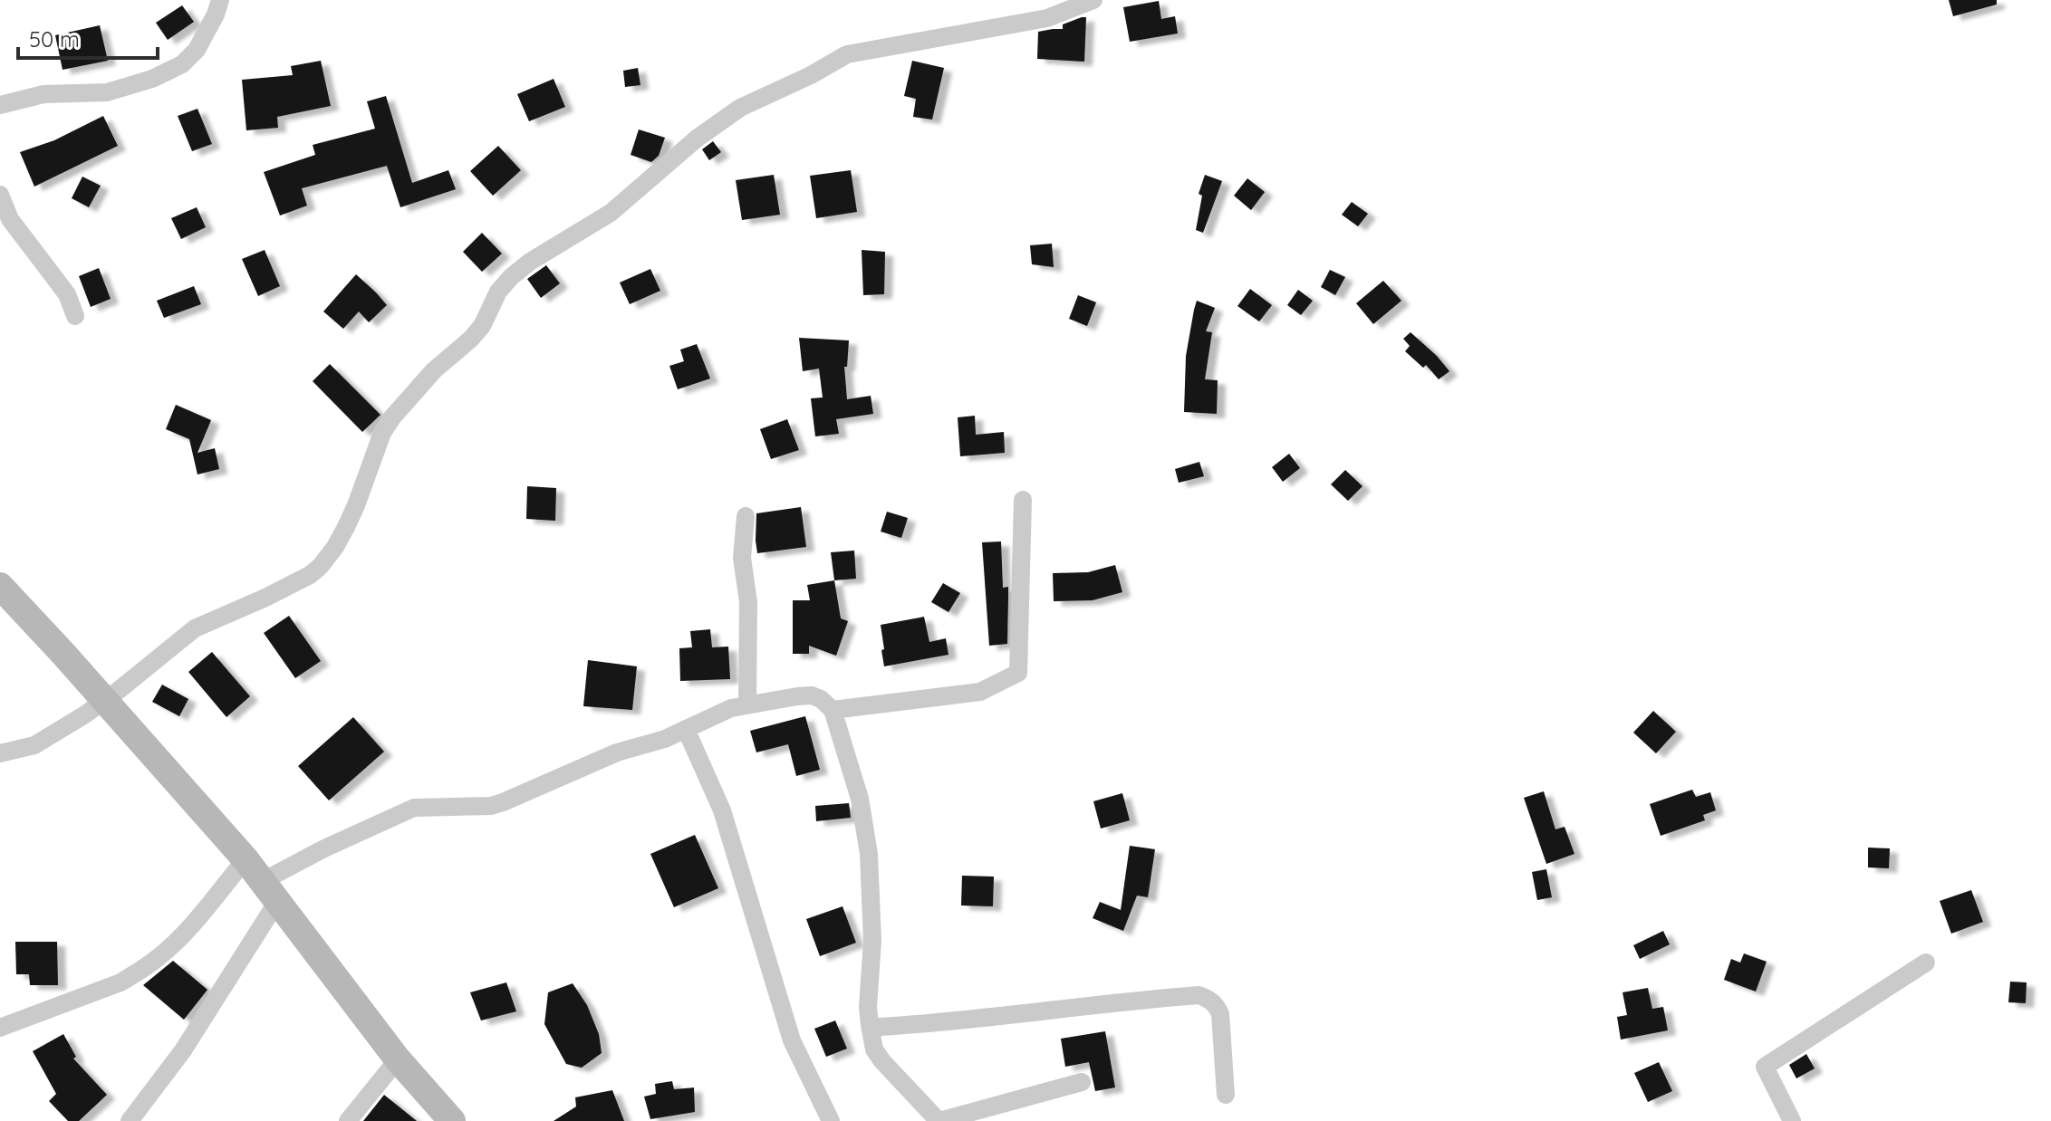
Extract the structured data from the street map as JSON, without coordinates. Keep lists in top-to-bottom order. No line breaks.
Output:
{"scale_bar":"50 m"}
